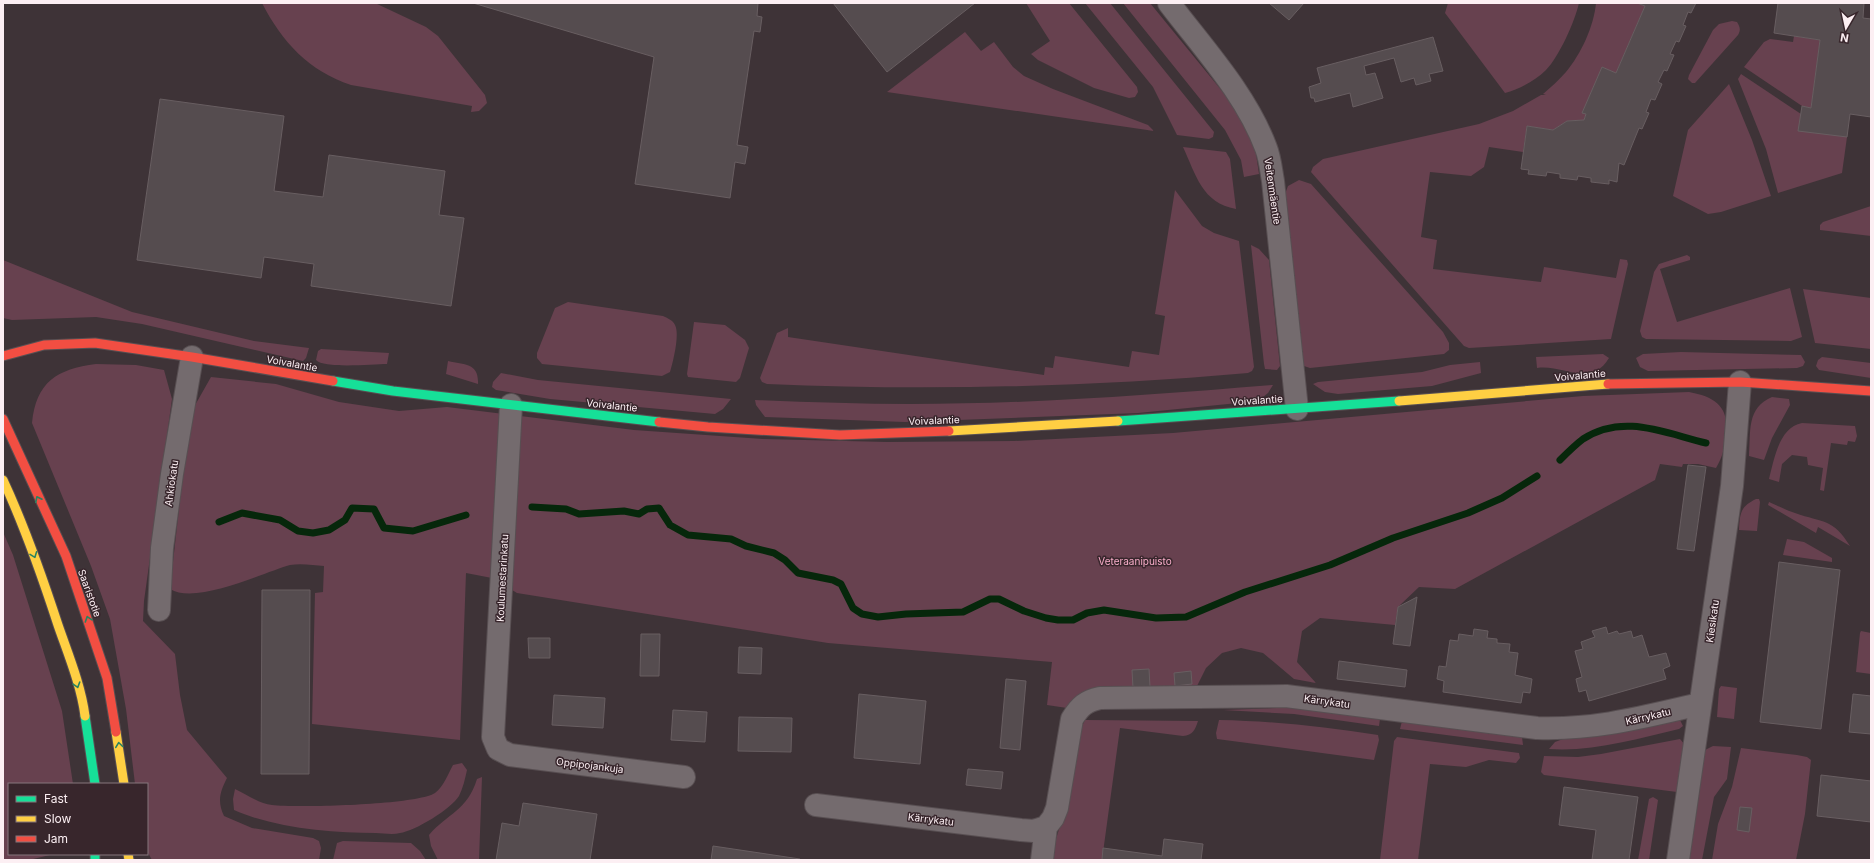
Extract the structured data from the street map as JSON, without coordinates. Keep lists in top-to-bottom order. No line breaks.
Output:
{"streets":{"street":["Veitenmäentie","Voivalantie","Ahkiokatu","Koulumestarinkatu","Saaristotie","Kiesikatu","Kärrykatu","Oppipojankuja"]},"crossings":[["Veitenmäentie","Voivalantie"],["Voivalantie","Ahkiokatu"],["Voivalantie","Koulumestarinkatu"],["Voivalantie","Kiesikatu"],["Koulumestarinkatu","Oppipojankuja"],["Kiesikatu","Kärrykatu"]],"parks":["Veteraanipuisto"],"legend":["Fast","Slow","Jam"],"north":"bottom"}
